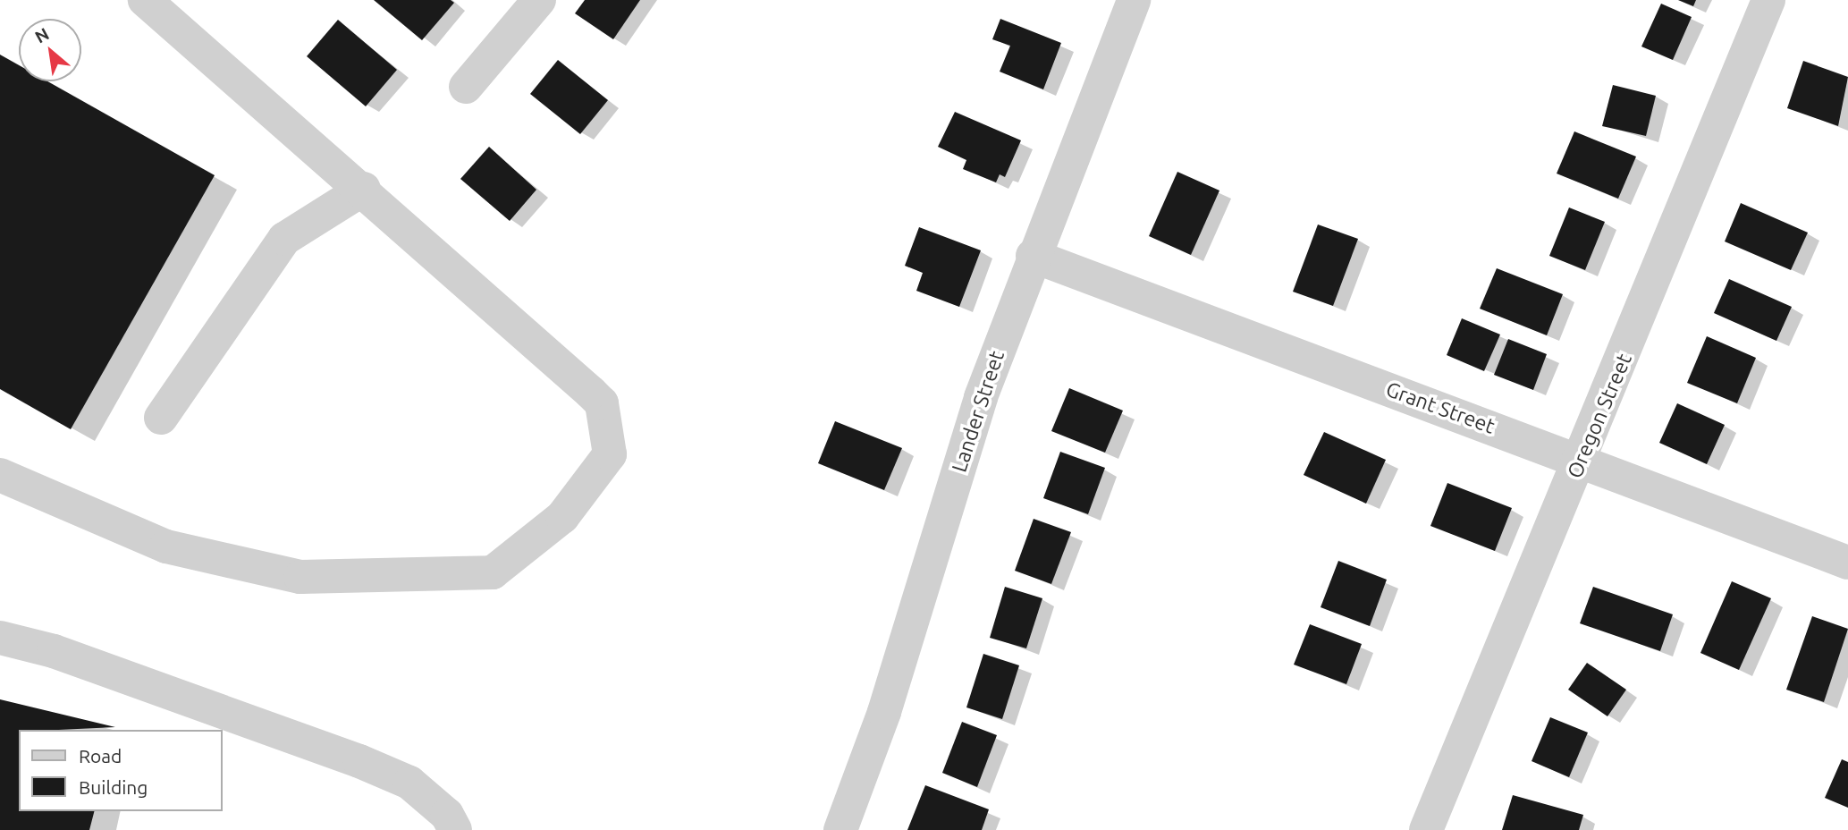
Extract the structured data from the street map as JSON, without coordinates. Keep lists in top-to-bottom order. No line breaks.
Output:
{"streets":{"street":["Grant Street","Lander Street","Oregon Street"]},"crossings":[["Grant Street","Lander Street"],["Grant Street","Oregon Street"]],"legend":["Road","Building"],"north":"top left"}
